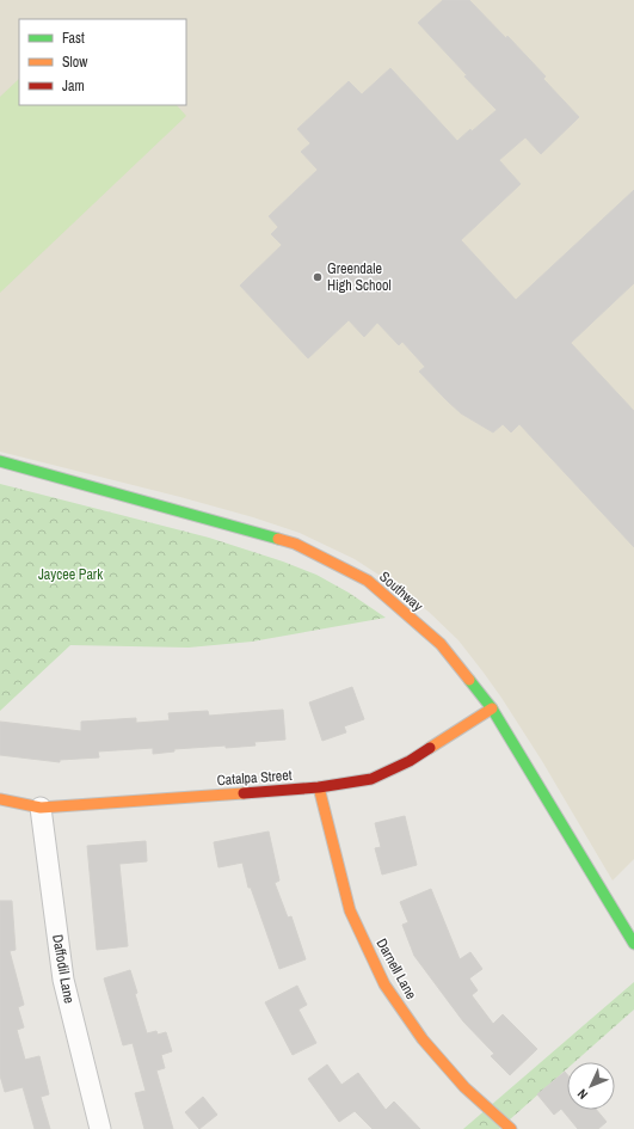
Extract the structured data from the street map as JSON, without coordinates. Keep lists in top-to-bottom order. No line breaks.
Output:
{"streets":{"street":["Southway","Catalpa Street","Daffodil Lane","Darnell Lane"]},"crossings":[["Southway","Catalpa Street"],["Catalpa Street","Daffodil Lane"],["Catalpa Street","Darnell Lane"]],"parks":["Jaycee Park"],"places":["Greendale High School"],"legend":["Fast","Slow","Jam"],"north":"bottom left"}
